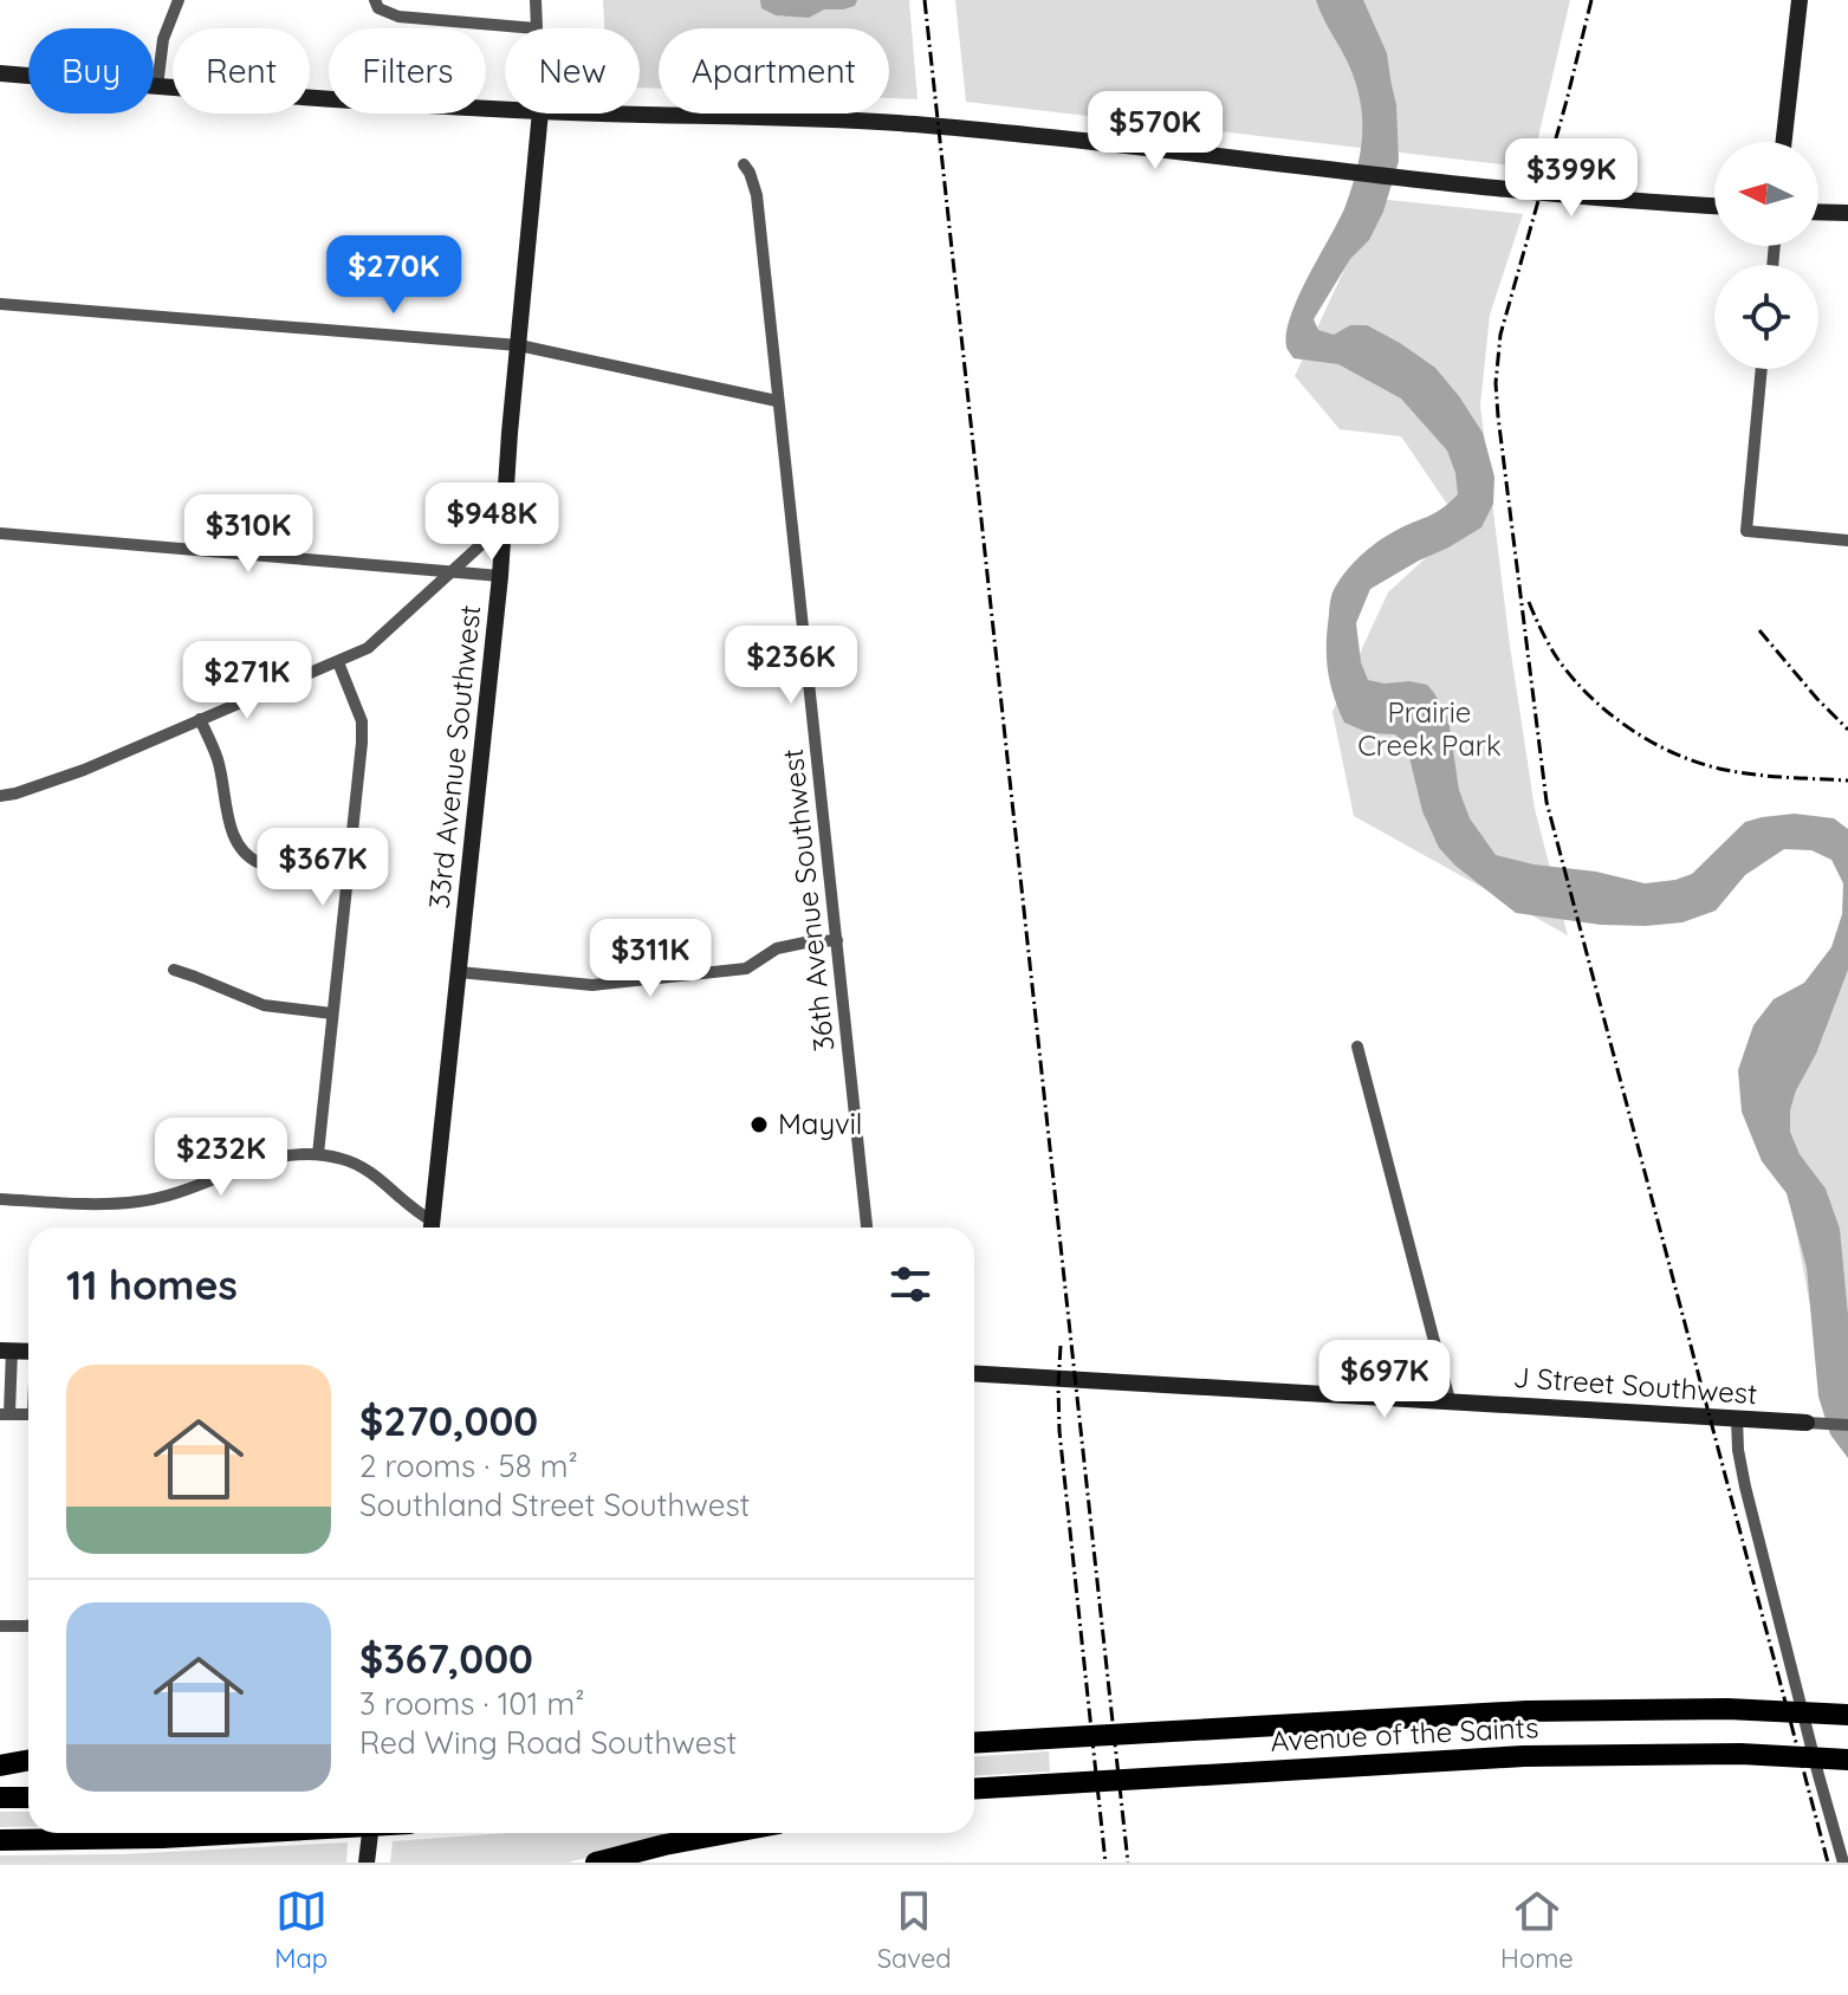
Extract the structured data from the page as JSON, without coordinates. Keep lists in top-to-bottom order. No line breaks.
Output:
{"streets":{"highway":["Avenue of the Saints"],"street":["33rd Avenue Southwest","36th Avenue Southwest","J Street Southwest"]},"parks":["Prairie Creek Park"],"places":["Mayvil"],"north":"left","page":{"chip":["Buy","Rent","Filters","New","Apartment"],"price":["$570K","$399K","$270K","$948K","$310K","$236K","$271K","$367K","$311K","$232K","$697K"],"heading":"11 homes","list":[{"name":"$270,000","note":"2 rooms · 58 m² · Southland Street Southwest"},{"name":"$367,000","note":"3 rooms · 101 m² · Red Wing Road Southwest"}],"tabs":["Map","Saved","Home"]}}
